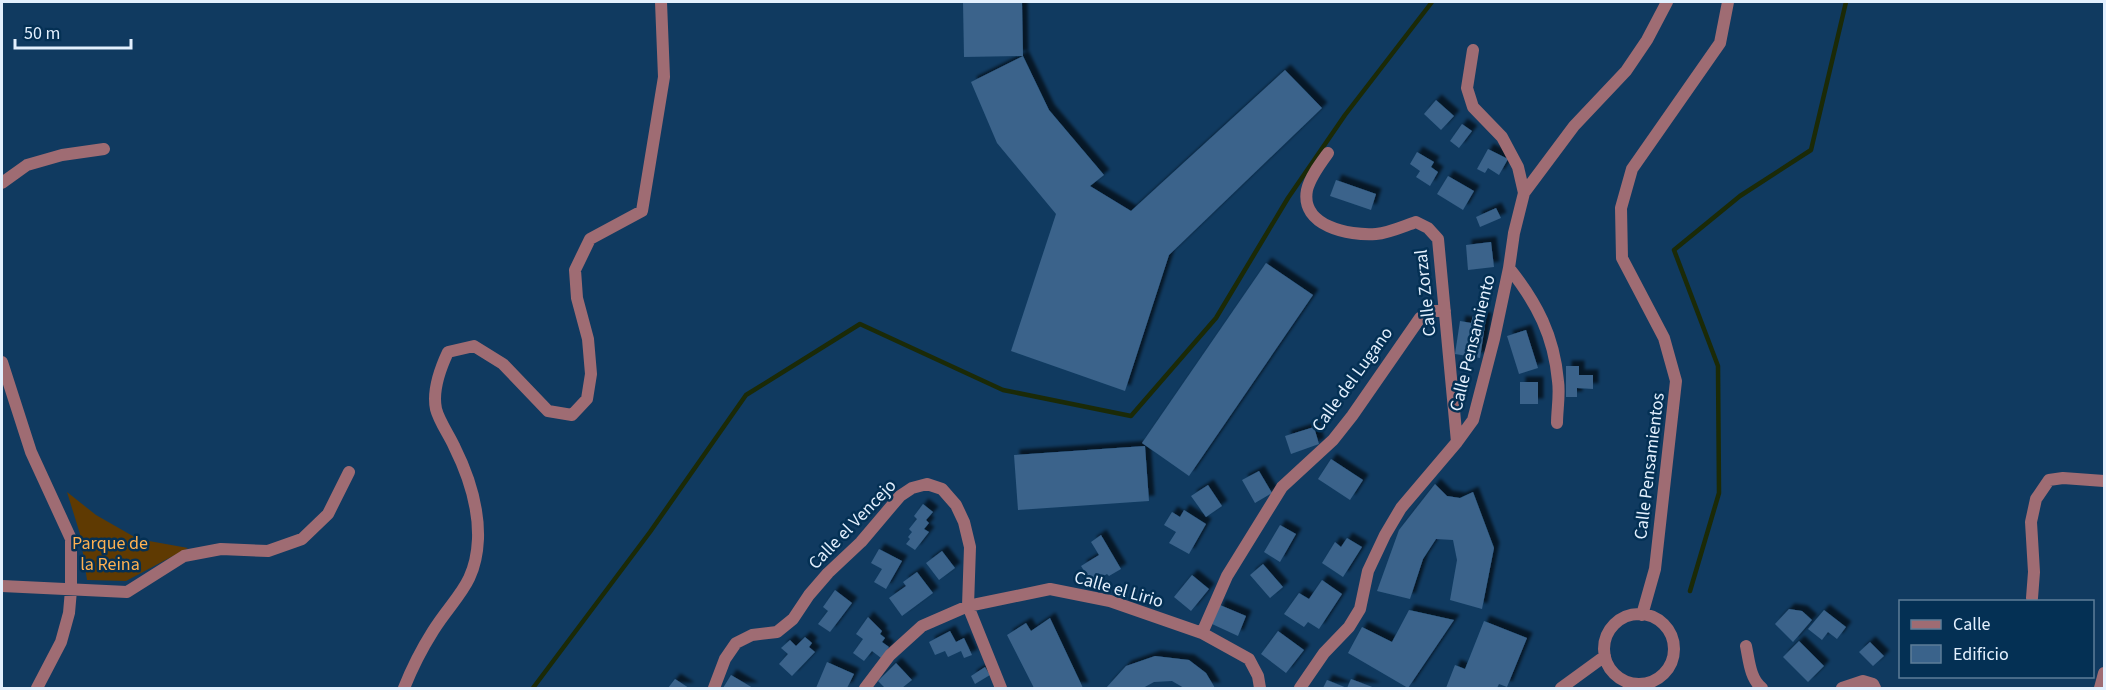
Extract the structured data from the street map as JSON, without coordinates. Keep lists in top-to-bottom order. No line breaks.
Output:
{"streets":{"street":["Calle Zorzal","Calle Pensamiento","Calle del Lugano","Calle Pensamientos","Calle el Vencejo","Calle el Lirio"]},"crossings":[["Calle Zorzal","Calle Pensamiento"],["Calle Zorzal","Calle del Lugano"],["Calle del Lugano","Calle el Lirio"],["Calle el Vencejo","Calle el Lirio"]],"parks":["Parque de la Reina"],"legend":["Calle","Edificio"],"scale_bar":"50 m"}
